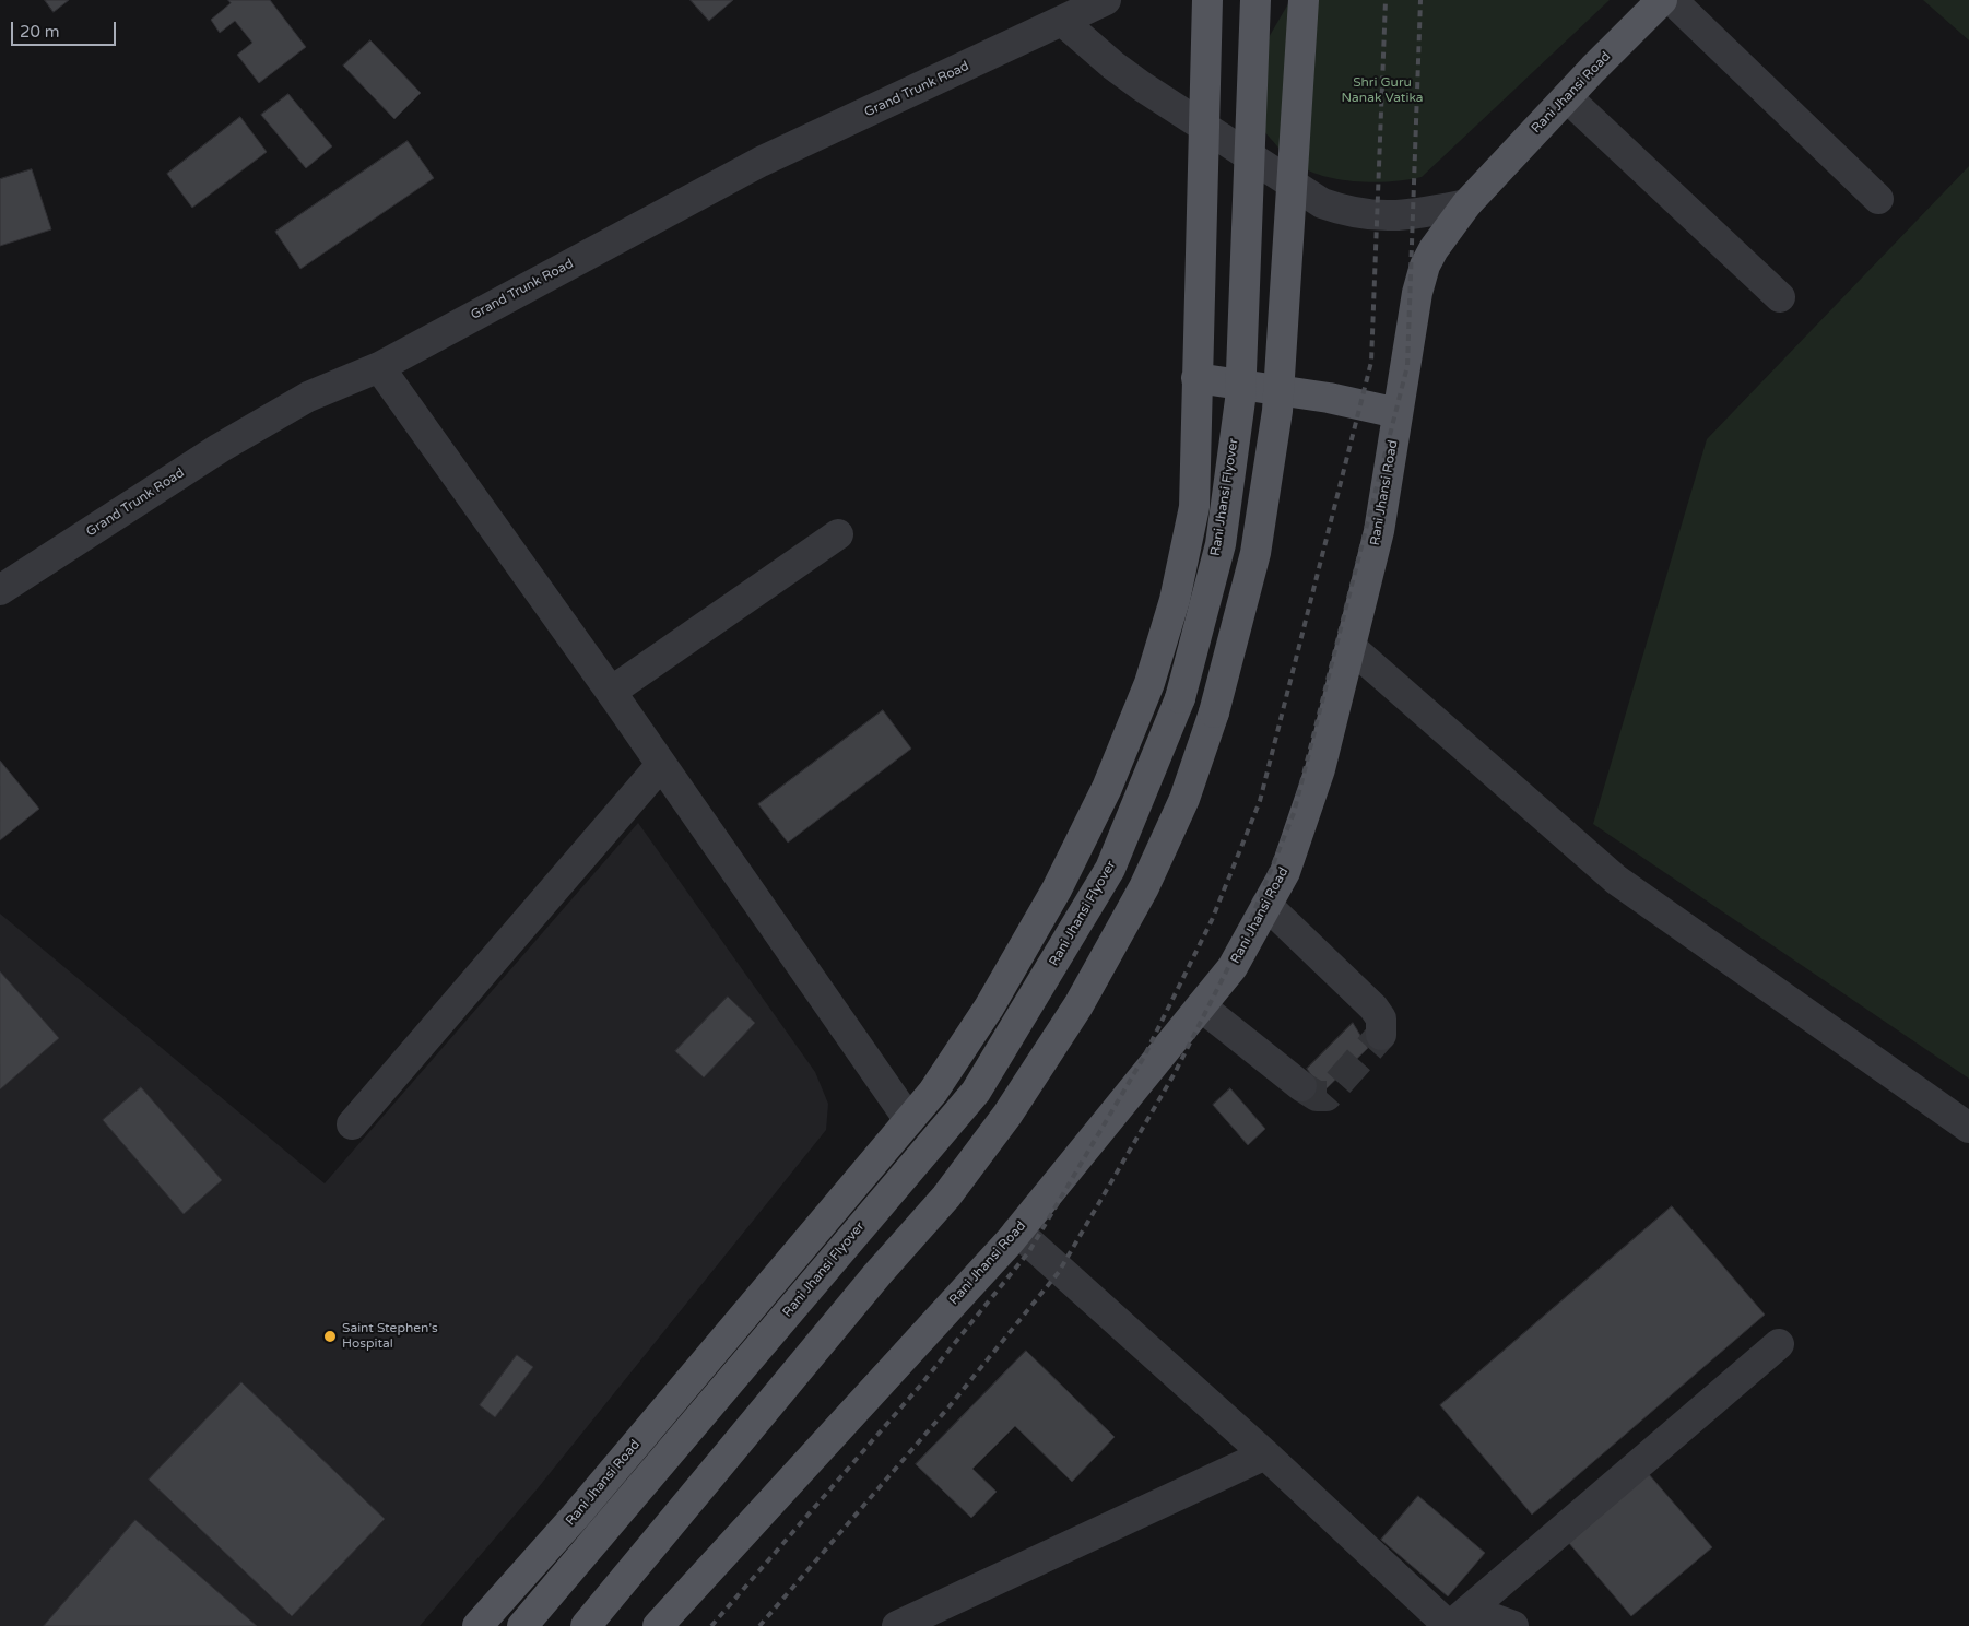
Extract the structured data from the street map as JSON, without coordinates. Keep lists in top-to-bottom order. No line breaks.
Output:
{"streets":{"main road":["Rani Jhansi Road","Rani Jhansi Flyover"],"street":["Grand Trunk Road"]},"parks":["Shri Guru Nanak Vatika"],"places":["Saint Stephen's Hospital"],"scale_bar":"20 m"}
